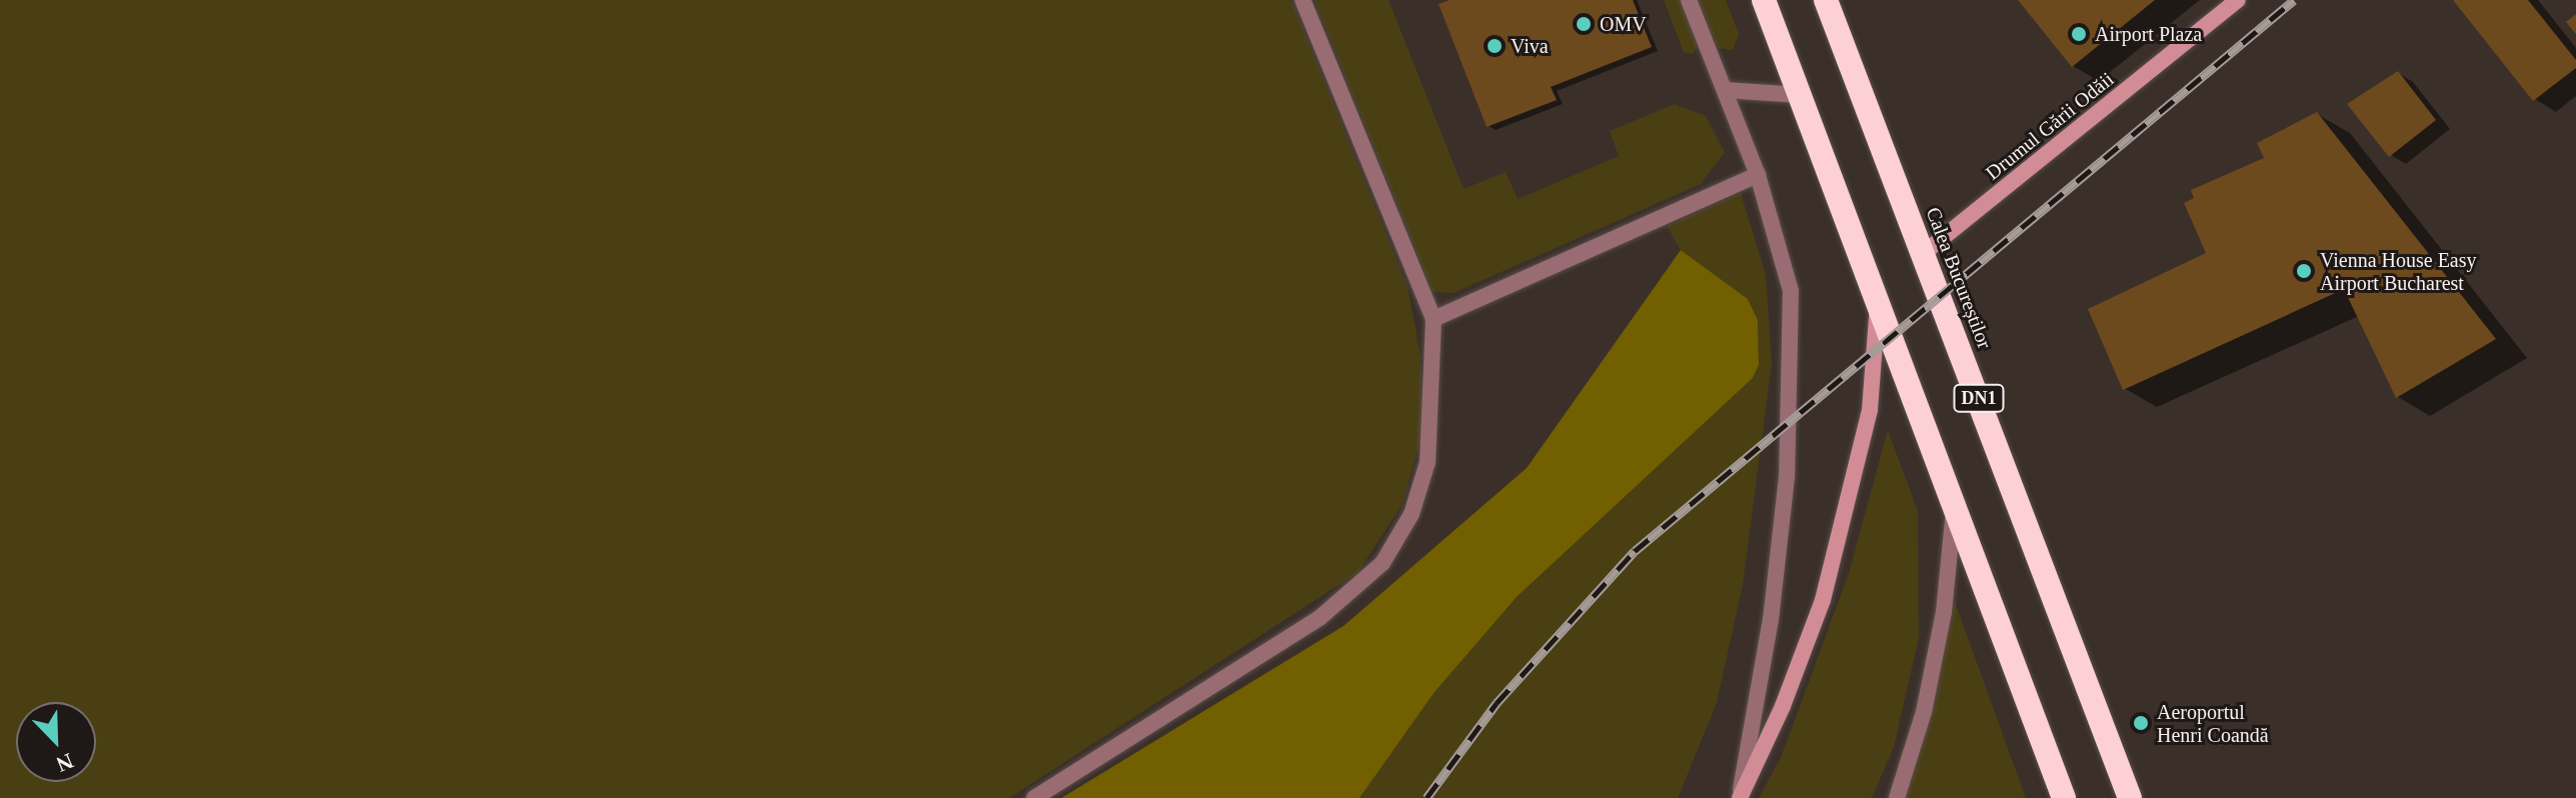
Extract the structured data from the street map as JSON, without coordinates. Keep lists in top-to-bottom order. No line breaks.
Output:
{"streets":{"highway":["Calea Bucureștilor","DN1"],"street":["Drumul Gării Odăii"]},"crossings":[["Drumul Gării Odăii","Calea Bucureștilor"]],"places":["OMV","Airport Plaza","Viva","Vienna House Easy Airport Bucharest","Aeroportul Henri Coandă"],"north":"bottom right"}
